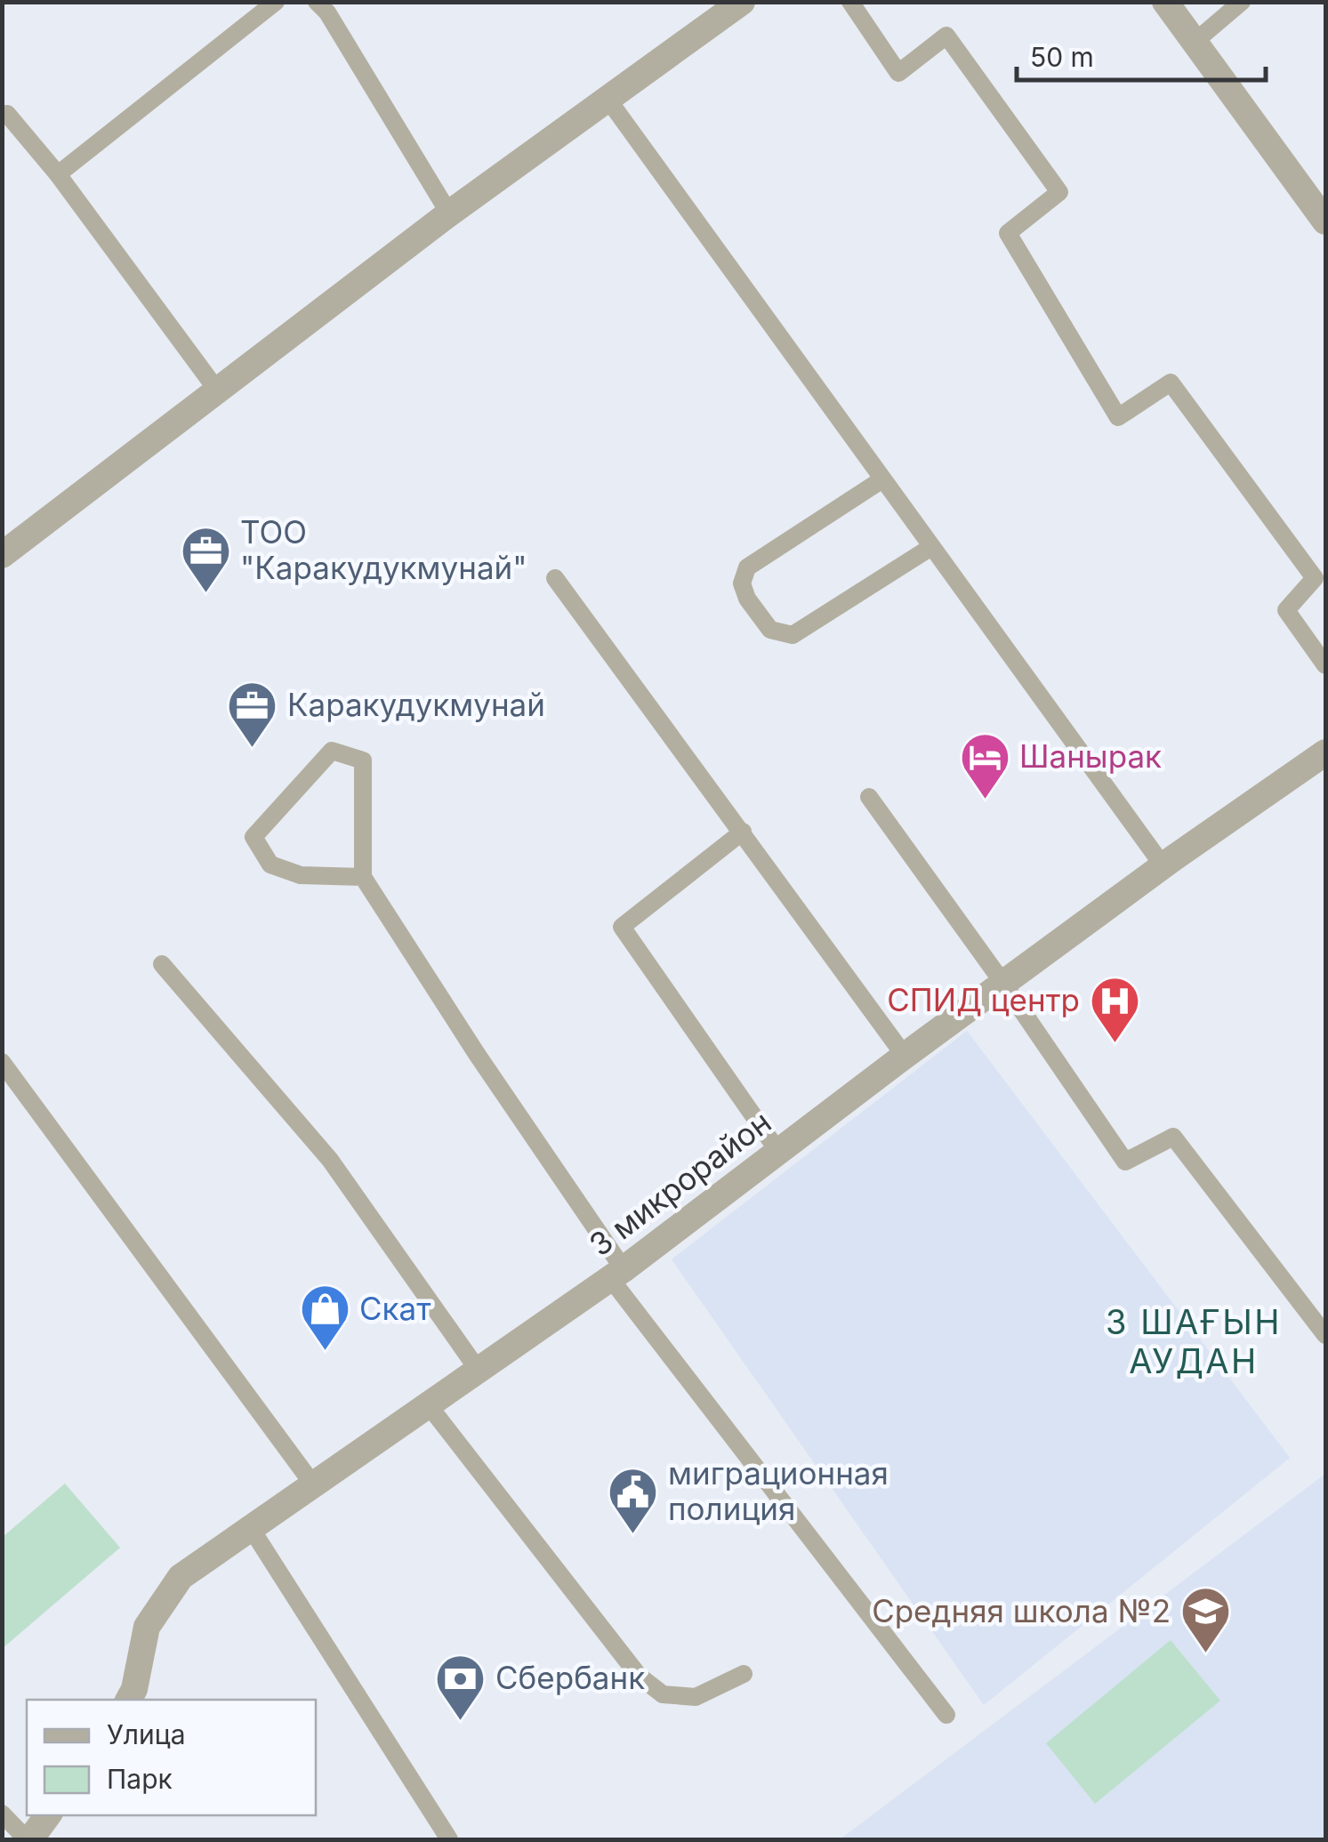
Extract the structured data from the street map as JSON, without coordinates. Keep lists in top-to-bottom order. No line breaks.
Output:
{"streets":{"street":["3 микрорайон"]},"districts":["3 ШАҒЫН АУДАН"],"places":{"office":["ТОО \"Каракудукмунай\"","Каракудукмунай"],"hotel":["Шанырак"],"hospital":["СПИД центр"],"shop":["Скат"],"public building":["миграционная полиция"],"school or university":["Средняя школа №2"],"bank":["Сбербанк"]},"legend":["Улица","Парк"],"scale_bar":"50 m"}
